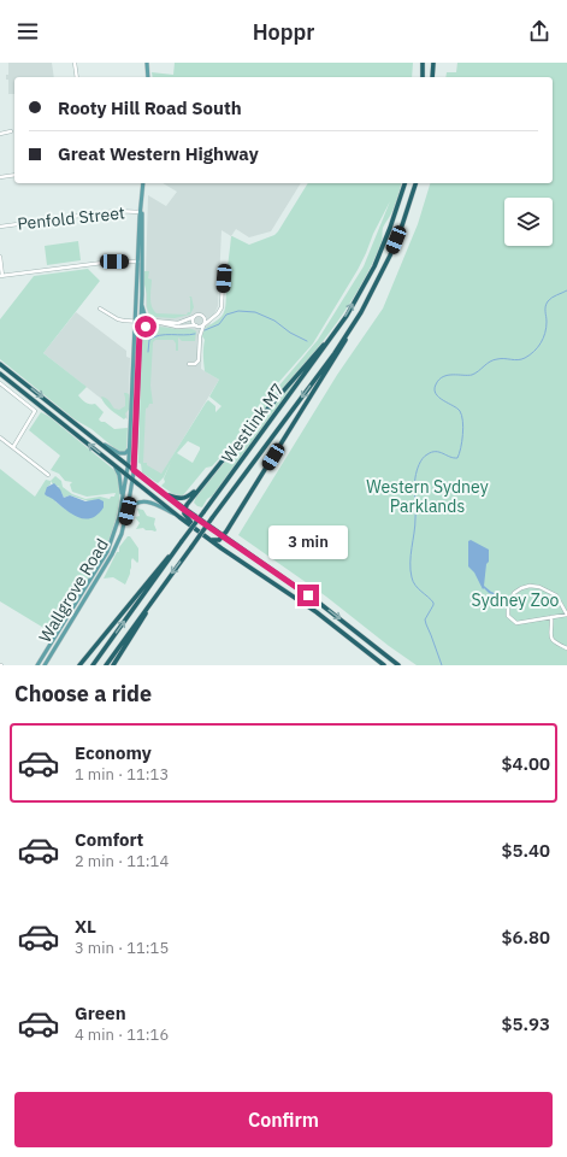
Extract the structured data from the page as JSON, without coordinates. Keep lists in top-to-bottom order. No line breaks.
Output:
{"streets":{"highway":["Westlink M7"],"main road":["Wallgrove Road"],"street":["Penfold Street"]},"parks":["Western Sydney Parklands","Sydney Zoo"],"page":{"header":"Hoppr","banner":["Rooty Hill Road South","Great Western Highway"],"bubble":"3 min","heading":"Choose a ride","list":[{"name":"Economy","note":"1 min · 11:13","value":"$4.00"},{"name":"Comfort","note":"2 min · 11:14","value":"$5.40"},{"name":"XL","note":"3 min · 11:15","value":"$6.80"},{"name":"Green","note":"4 min · 11:16","value":"$5.93"}],"buttons":"Confirm"}}
